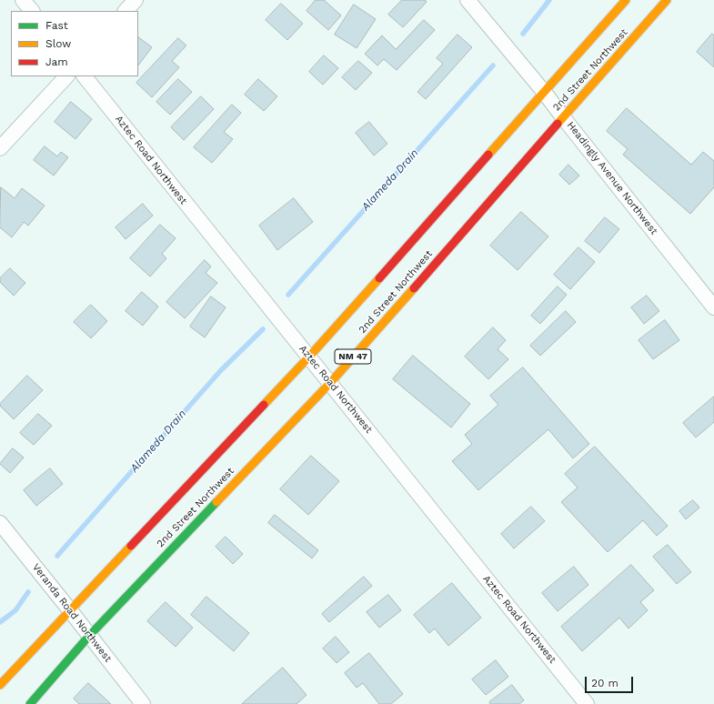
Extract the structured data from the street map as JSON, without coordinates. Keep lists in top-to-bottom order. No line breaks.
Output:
{"streets":{"main road":["2nd Street Northwest","NM 47"],"street":["Aztec Road Northwest","Headingly Avenue Northwest","Veranda Road Northwest"]},"crossings":[["2nd Street Northwest","Aztec Road Northwest"],["2nd Street Northwest","Headingly Avenue Northwest"],["2nd Street Northwest","Veranda Road Northwest"]],"water":["Alameda Drain"],"legend":["Fast","Slow","Jam"],"scale_bar":"20 m"}
